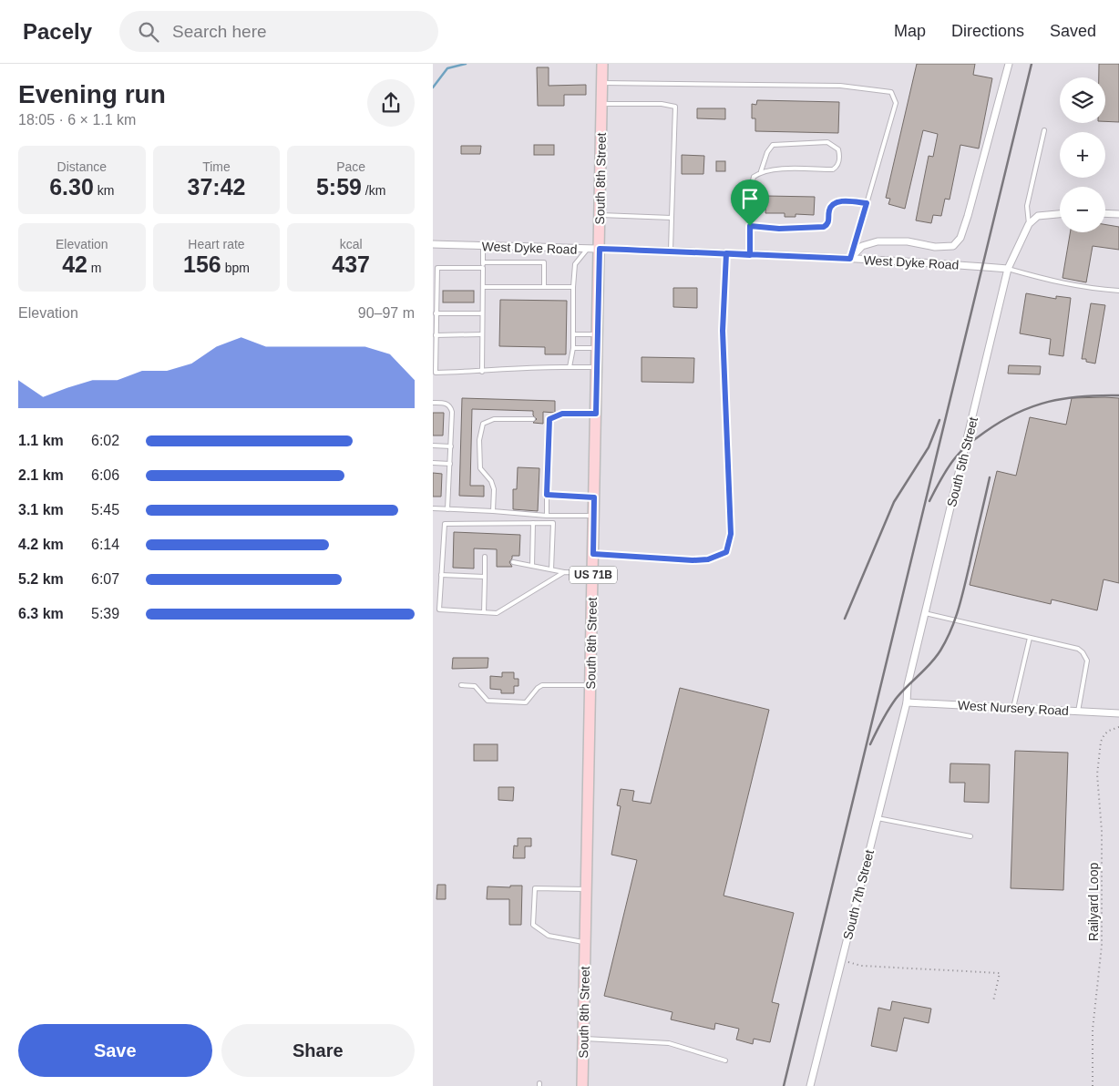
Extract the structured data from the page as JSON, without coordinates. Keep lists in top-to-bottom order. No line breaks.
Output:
{"streets":{"main road":["South 8th Street","US 71B"],"street":["West Dyke Road","South 5th Street","West Nursery Road","South 7th Street"],"path":["Railyard Loop"]},"crossings":[["South 8th Street","West Dyke Road"],["West Dyke Road","South 5th Street"],["South 5th Street","West Nursery Road"],["South 5th Street","South 7th Street"],["West Nursery Road","South 7th Street"]],"page":{"header":"Pacely","search":"Search here","nav":["Map","Directions","Saved"],"heading":["Evening run","18:05 · 6 × 1.1 km"],"map_buttons":["+","−"],"stats":[["Distance","6.30 km"],["Time","37:42"],["Pace","5:59 /km"],["Elevation","42 m"],["Heart rate","156 bpm"],["kcal","437"]],"chart":["Elevation","90–97 m"],"list":[{"name":"1.1 km","note":"6:02"},{"name":"2.1 km","note":"6:06"},{"name":"3.1 km","note":"5:45"},{"name":"4.2 km","note":"6:14"},{"name":"5.2 km","note":"6:07"},{"name":"6.3 km","note":"5:39"}],"buttons":["Save","Share"]}}
